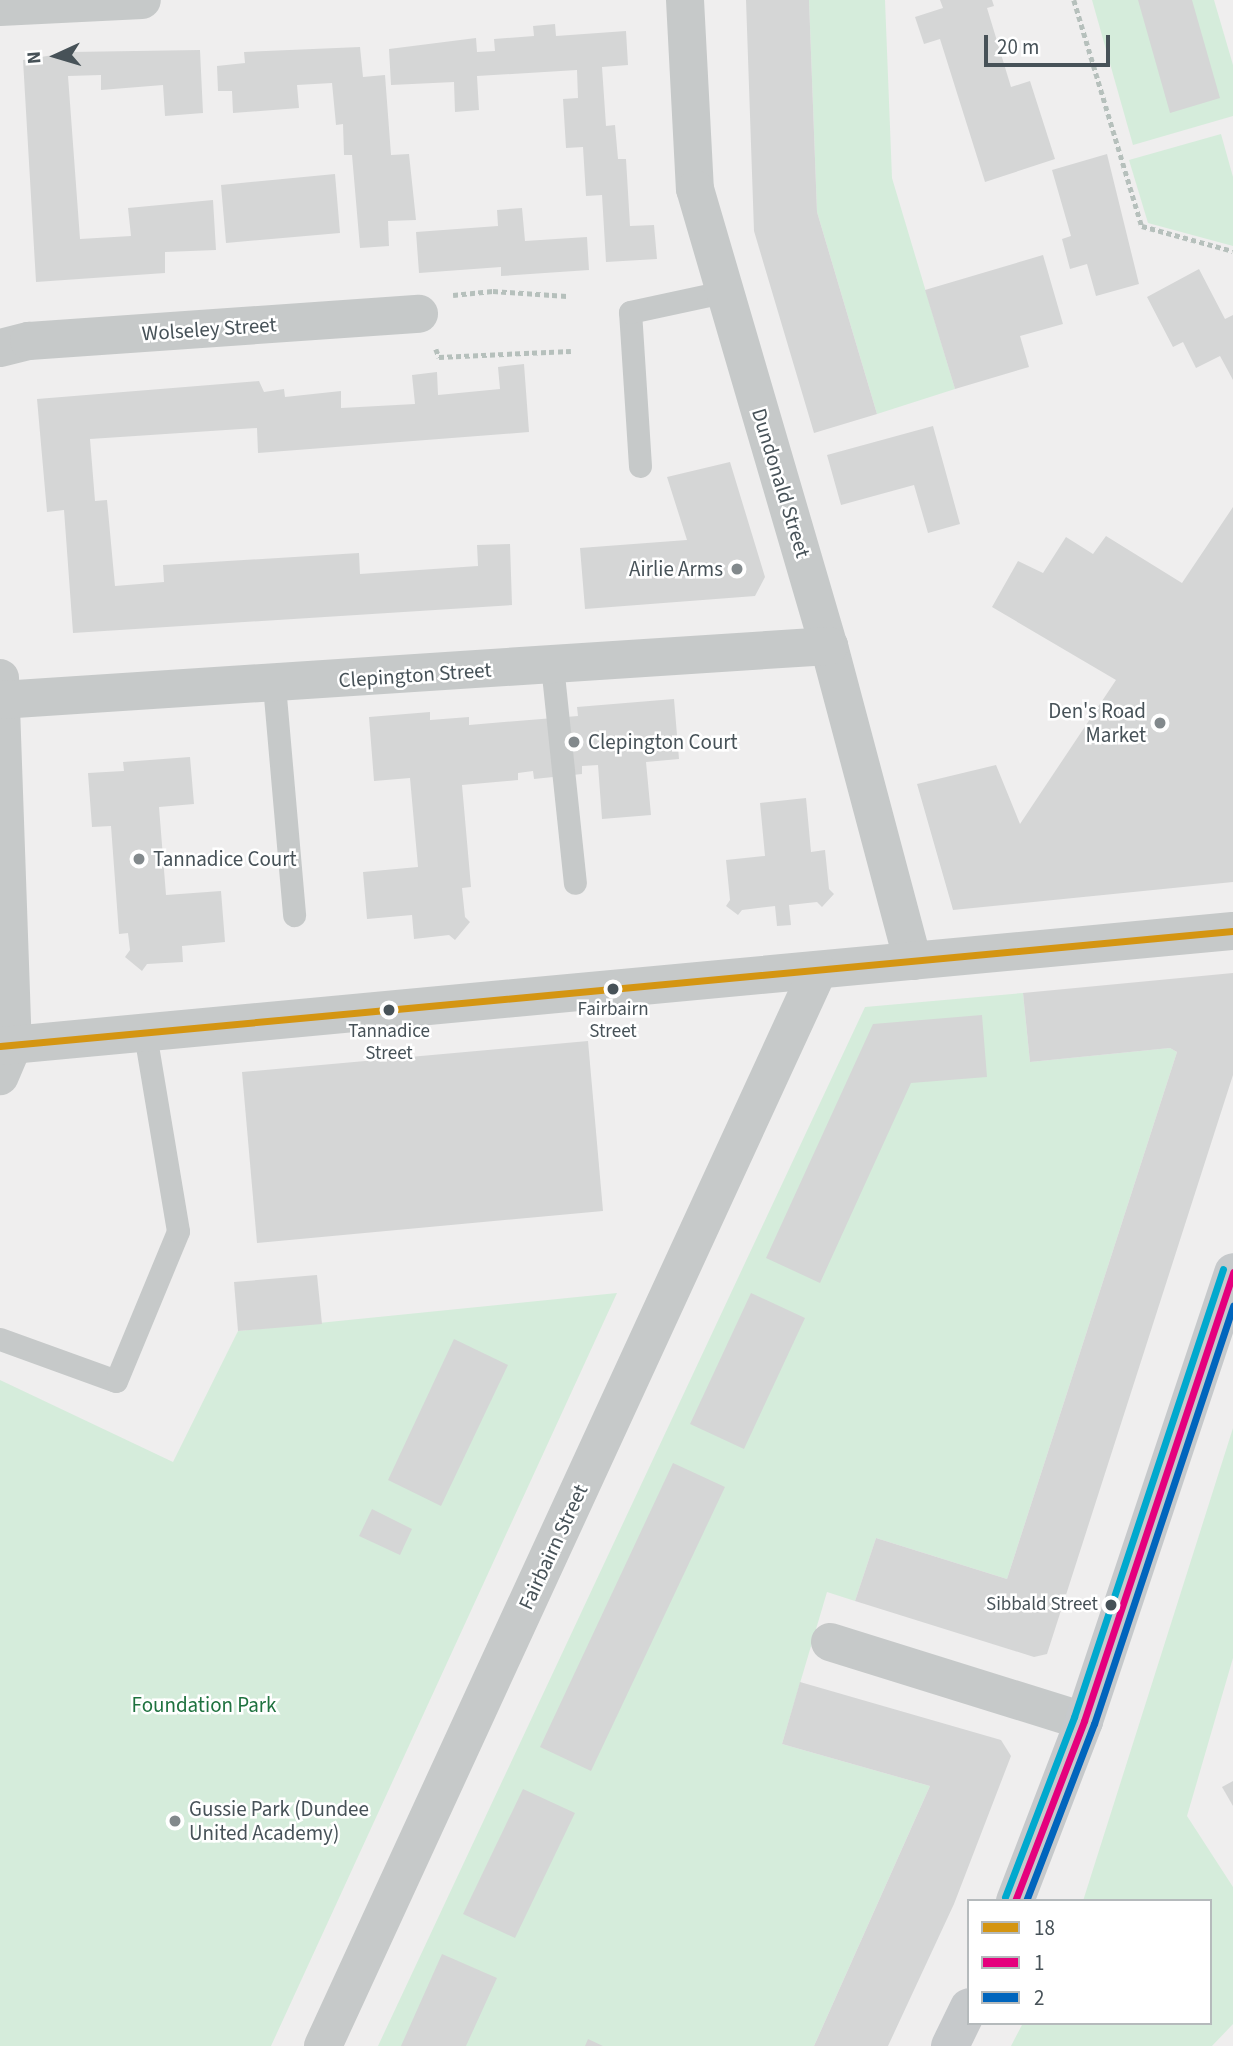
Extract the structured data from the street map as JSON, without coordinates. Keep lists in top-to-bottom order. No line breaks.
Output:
{"streets":{"street":["Wolseley Street","Dundonald Street","Clepington Street","Fairbairn Street"]},"crossings":[["Dundonald Street","Clepington Street"]],"parks":["Foundation Park"],"places":["Airlie Arms","Den's Road Market","Clepington Court","Tannadice Court","Fairbairn Street","Tannadice Street","Sibbald Street","Gussie Park (Dundee United Academy)"],"lines":["transit line 18","transit line 1","transit line 2"],"legend":["18","1","2"],"scale_bar":"20 m","north":"left"}
